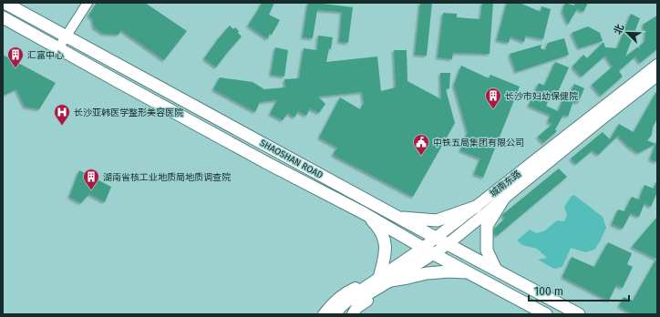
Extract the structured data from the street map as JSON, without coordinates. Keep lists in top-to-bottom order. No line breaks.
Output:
{"streets":{"main road":["SHAOSHAN ROAD","城南东路"]},"crossings":[["SHAOSHAN ROAD","城南东路"]],"places":{"building":["汇富中心","长沙市妇幼保健院","湖南省核工业地质局地质调查院"],"hospital":["长沙亚韩医学整形美容医院"],"public building":["中铁五局集团有限公司"]},"scale_bar":"100 m","north":"top left"}
